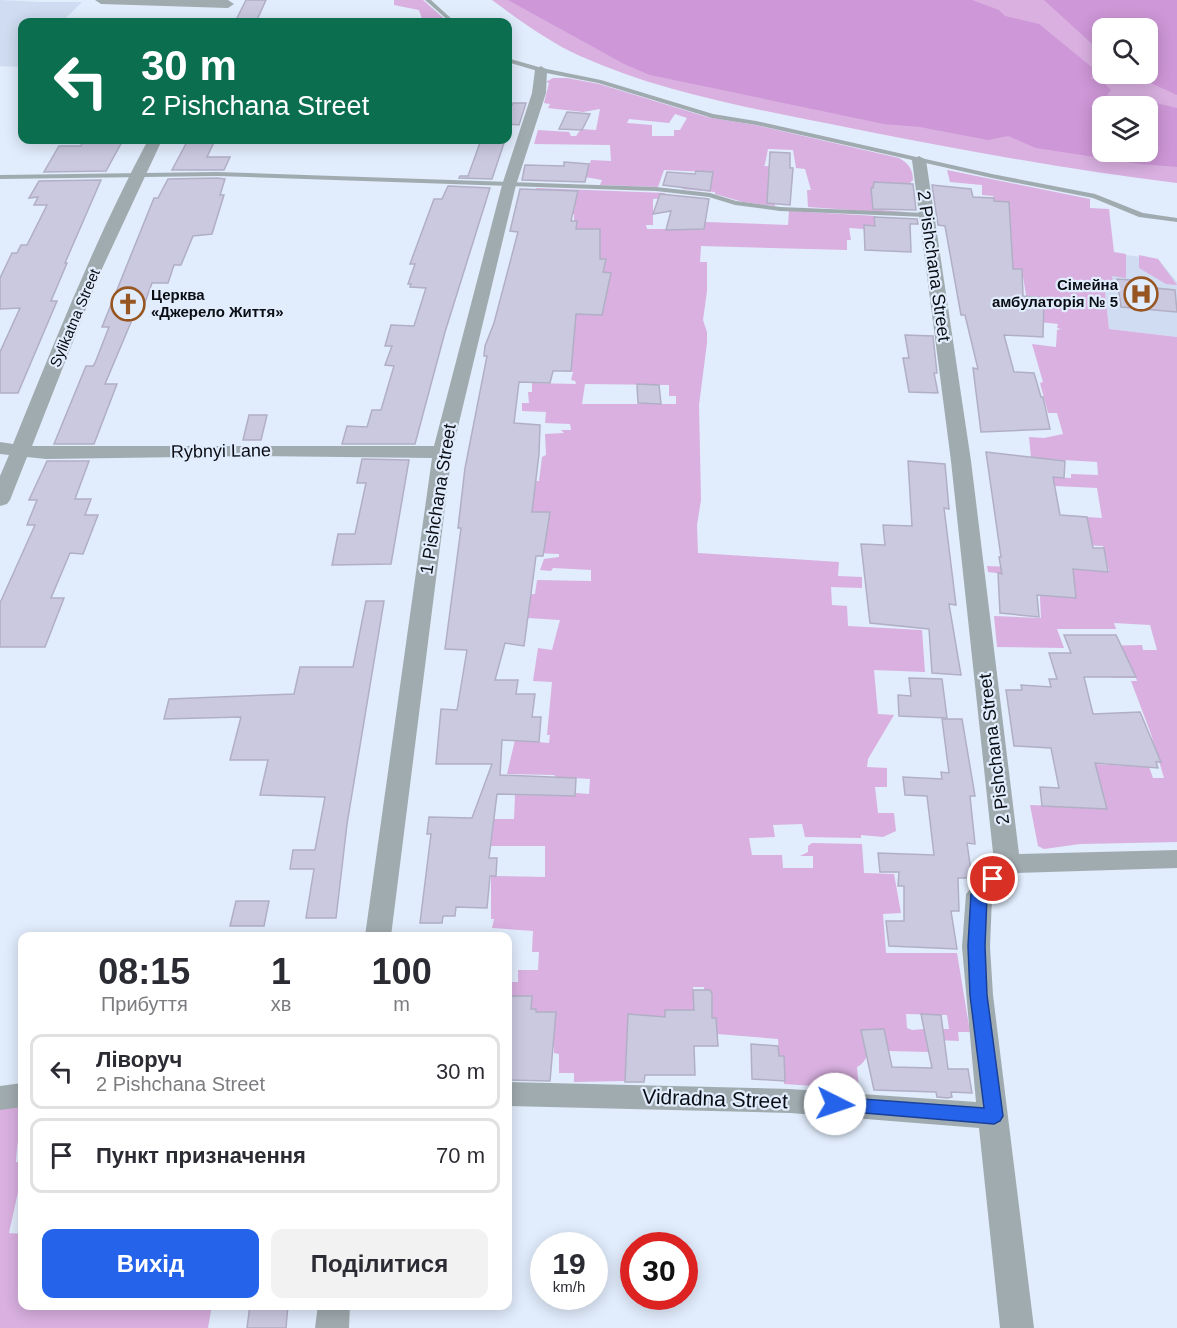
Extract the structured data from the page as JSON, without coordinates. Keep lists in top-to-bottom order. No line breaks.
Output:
{"streets":{"street":["2 Pishchana Street","Sylikatna Street","Rybnyi Lane","1 Pishchana Street","Vidradna Street"]},"crossings":[["Sylikatna Street","Rybnyi Lane"],["Rybnyi Lane","1 Pishchana Street"]],"places":{"hospital":["Сімейна амбулаторія № 5"],"church":["Церква «Джерело Життя»"]},"page":{"turn":["30 m","2 Pishchana Street"],"eta":["08:15","Прибуття","1","хв","100","m"],"list":[{"name":"Ліворуч","note":"2 Pishchana Street","value":"30 m"},{"name":"Пункт призначення","value":"70 m"}],"buttons":["Вихід","Поділитися"],"speed":"19 km/h","limit":"30"}}
